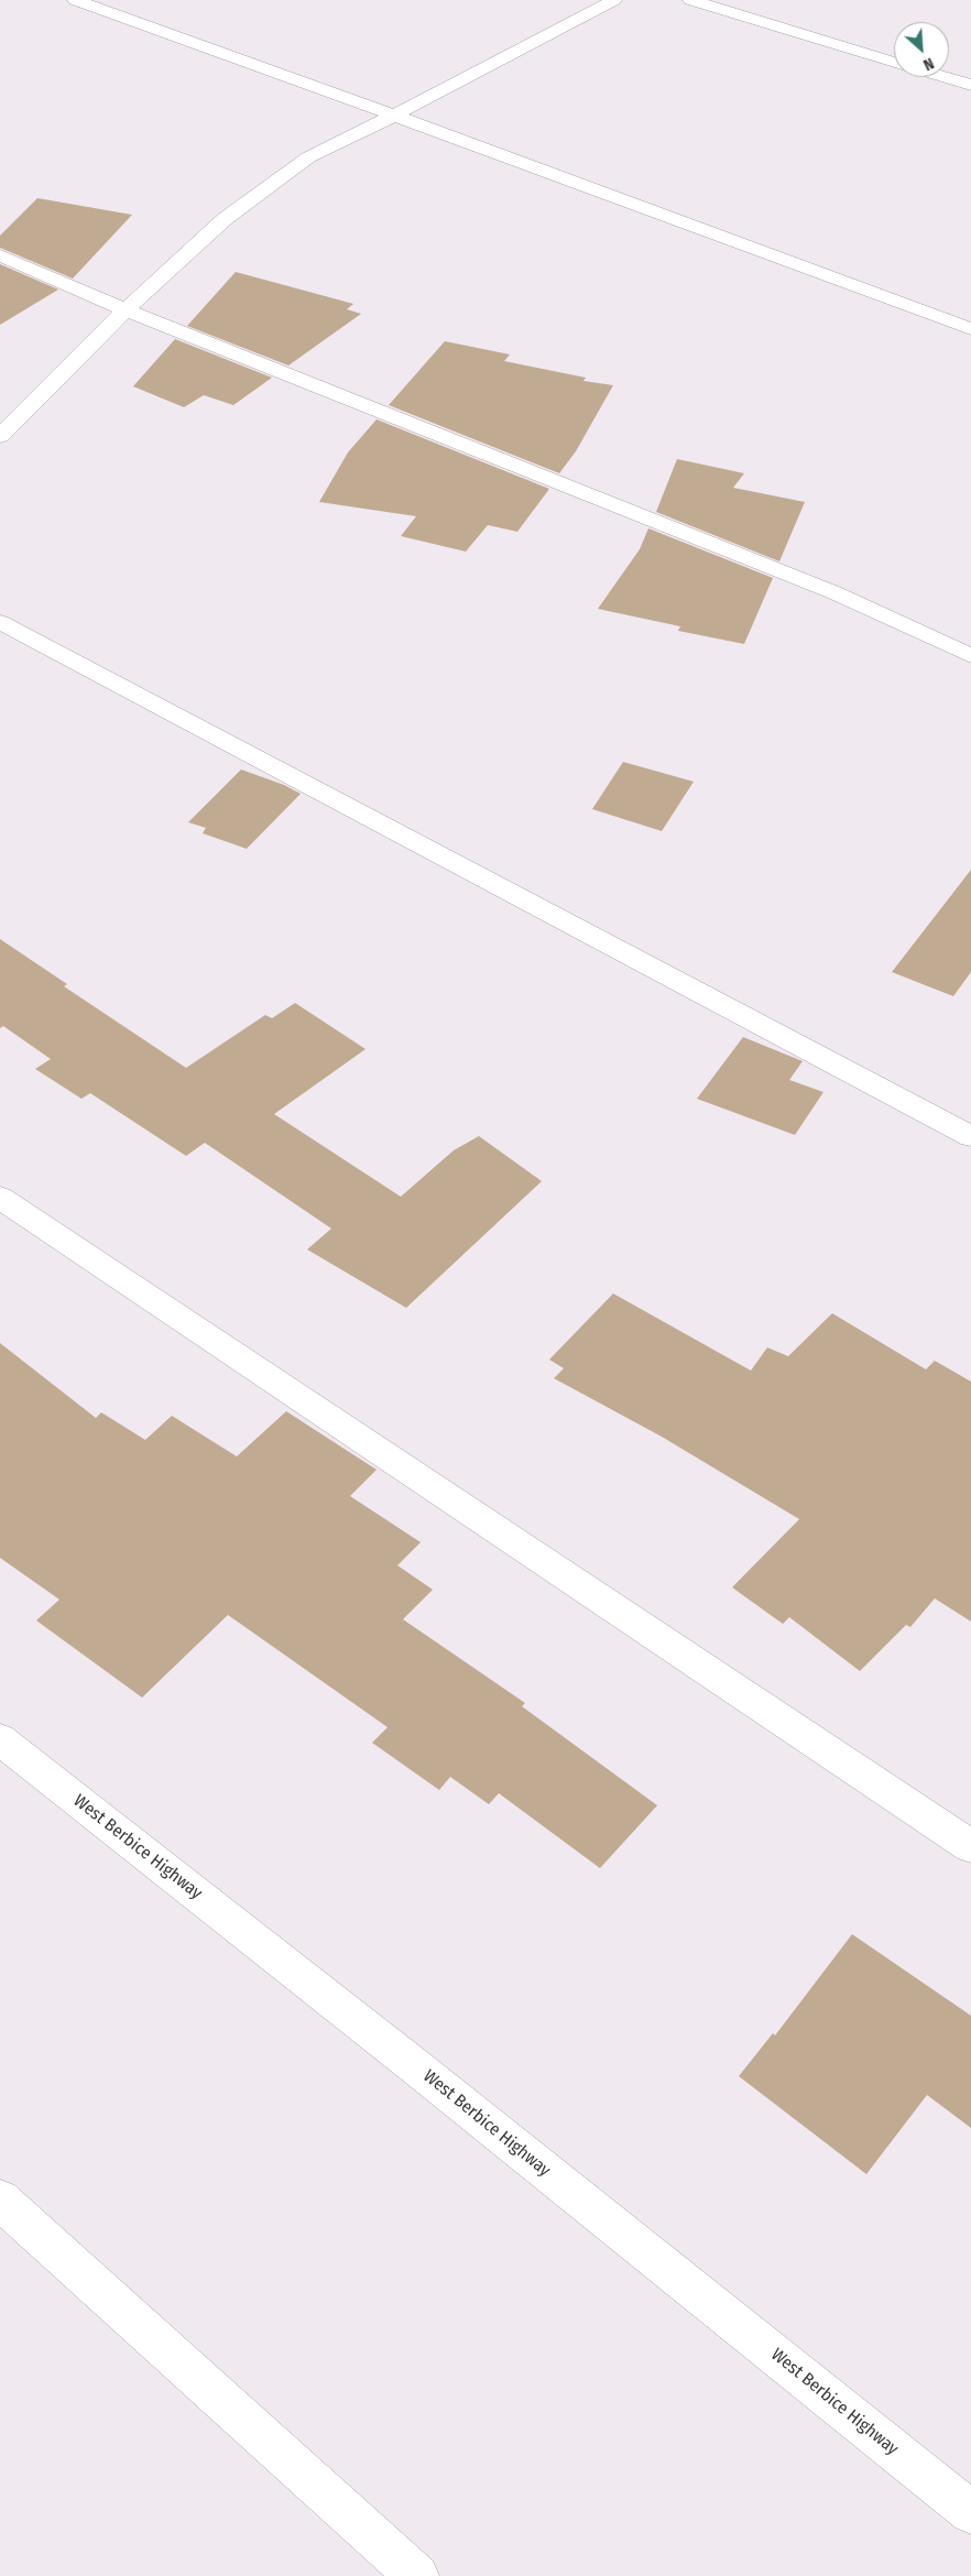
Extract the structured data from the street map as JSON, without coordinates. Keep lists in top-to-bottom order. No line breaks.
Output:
{"streets":{"street":["West Berbice Highway"]},"north":"bottom right"}
